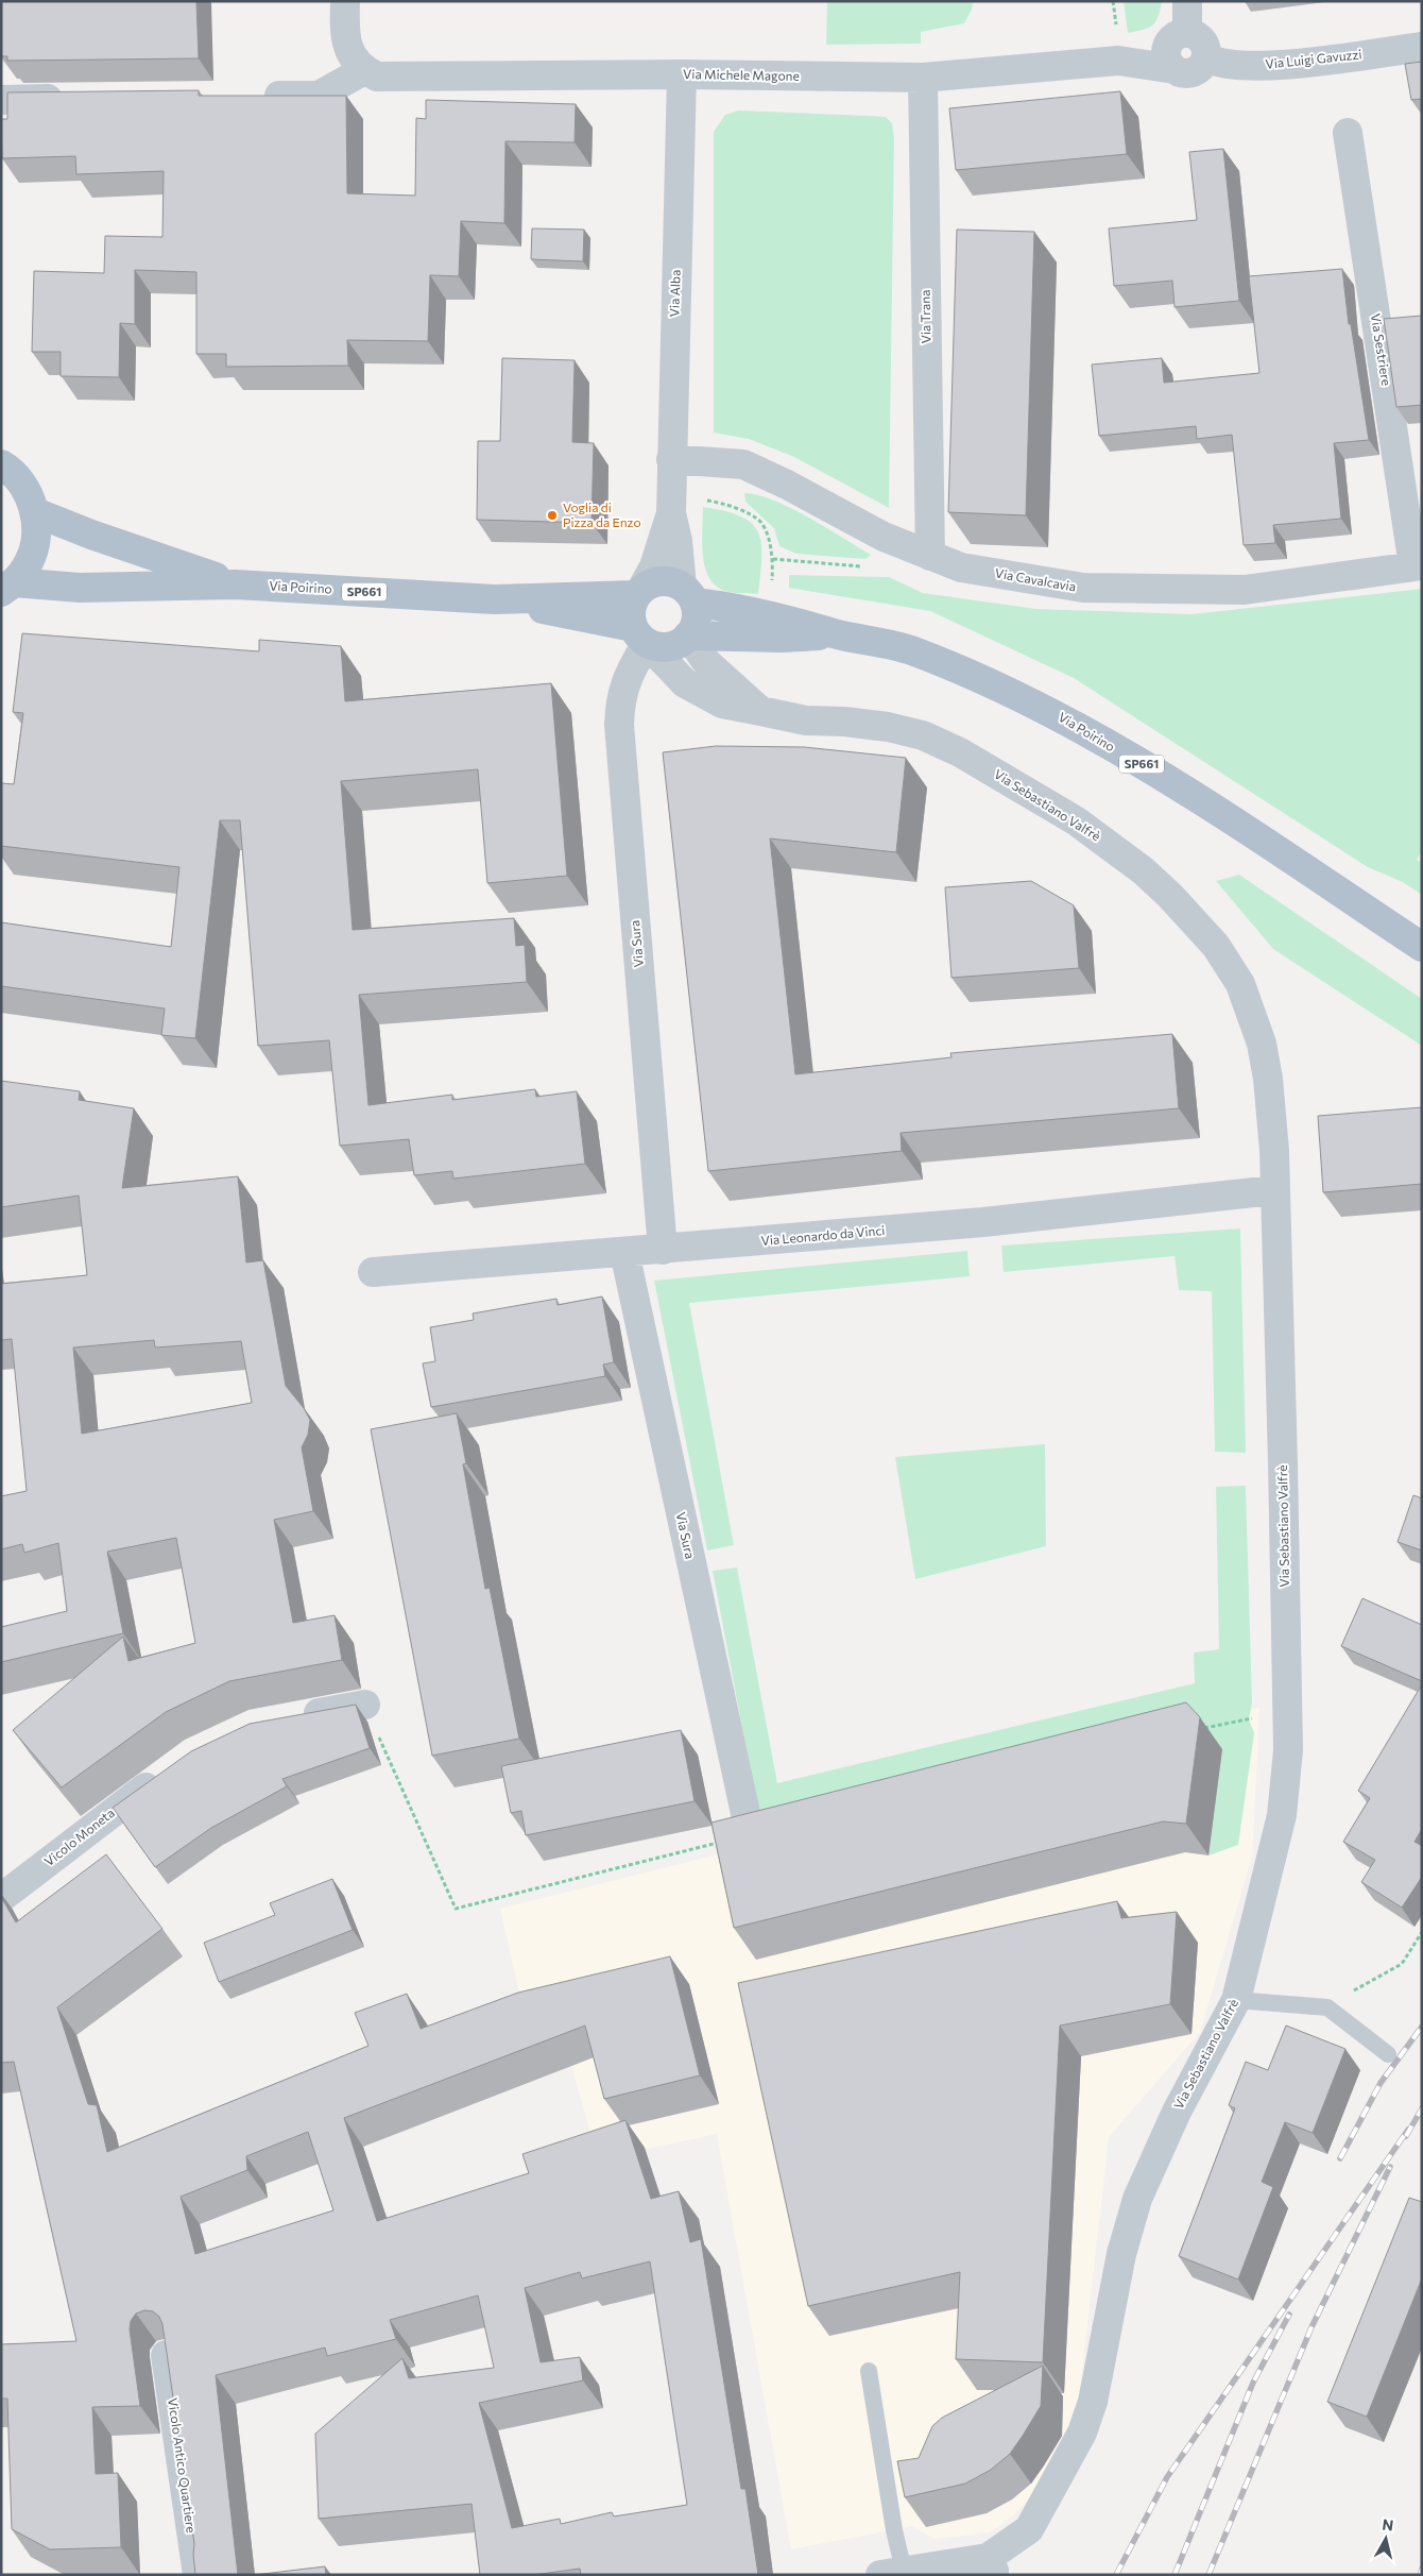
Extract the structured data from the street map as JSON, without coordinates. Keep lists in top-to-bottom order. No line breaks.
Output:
{"streets":{"main road":["Via Poirino","SP661"],"street":["Via Luigi Gavuzzi","Via Michele Magone","Via Alba","Via Trana","Via Sestriere","Via Cavalcavia","Via Sebastiano Valfrè","Via Sura","Via Leonardo da Vinci","Vicolo Moneta","Vicolo Antico Quartiere"]},"crossings":[["Via Luigi Gavuzzi","Via Michele Magone"],["Via Michele Magone","Via Alba"],["Via Michele Magone","Via Trana"],["Via Alba","Via Cavalcavia"],["Via Alba","Via Poirino"],["Via Alba","SP661"],["Via Alba","Via Sebastiano Valfrè"],["Via Alba","Via Sura"],["Via Trana","Via Cavalcavia"],["Via Sestriere","Via Cavalcavia"],["Via Poirino","SP661"],["Via Poirino","Via Sebastiano Valfrè"],["Via Poirino","Via Sura"],["SP661","Via Sebastiano Valfrè"],["SP661","Via Sura"],["Via Sebastiano Valfrè","Via Sura"],["Via Sebastiano Valfrè","Via Leonardo da Vinci"],["Via Sura","Via Leonardo da Vinci"]],"places":["Voglia di Pizza da Enzo"],"north":"top"}
